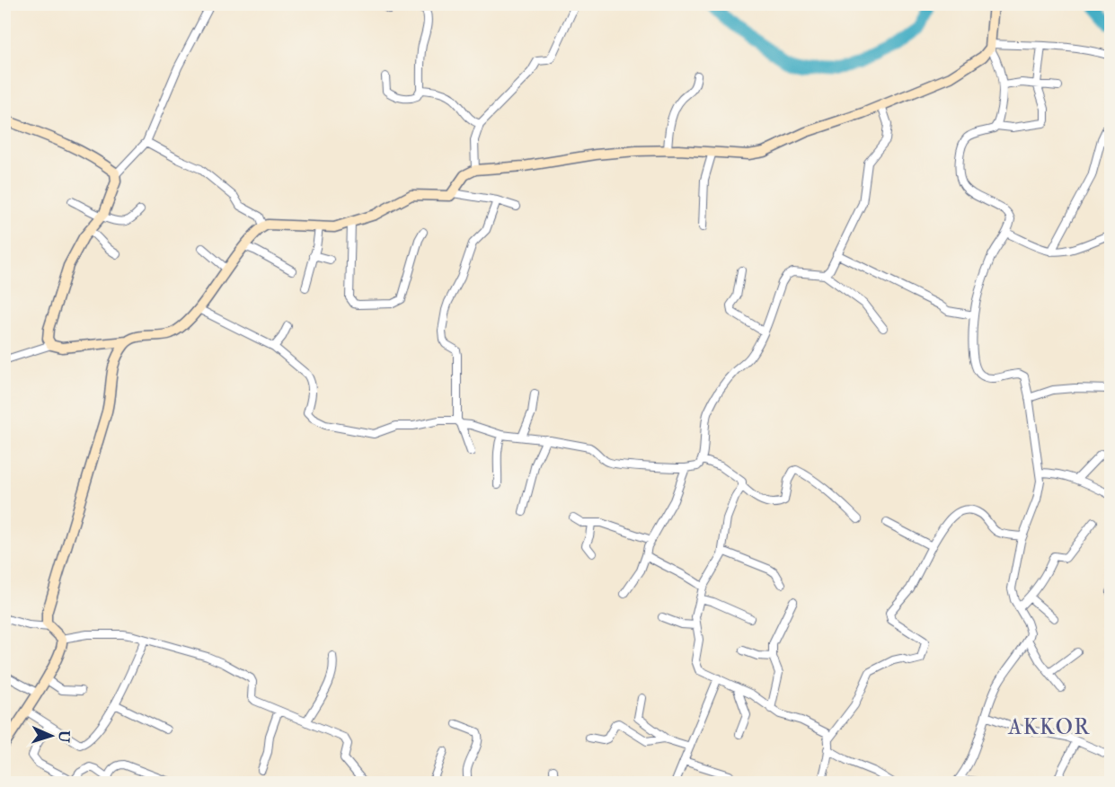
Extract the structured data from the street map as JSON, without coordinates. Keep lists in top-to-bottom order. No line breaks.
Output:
{"districts":["AKKOR"],"north":"right"}
